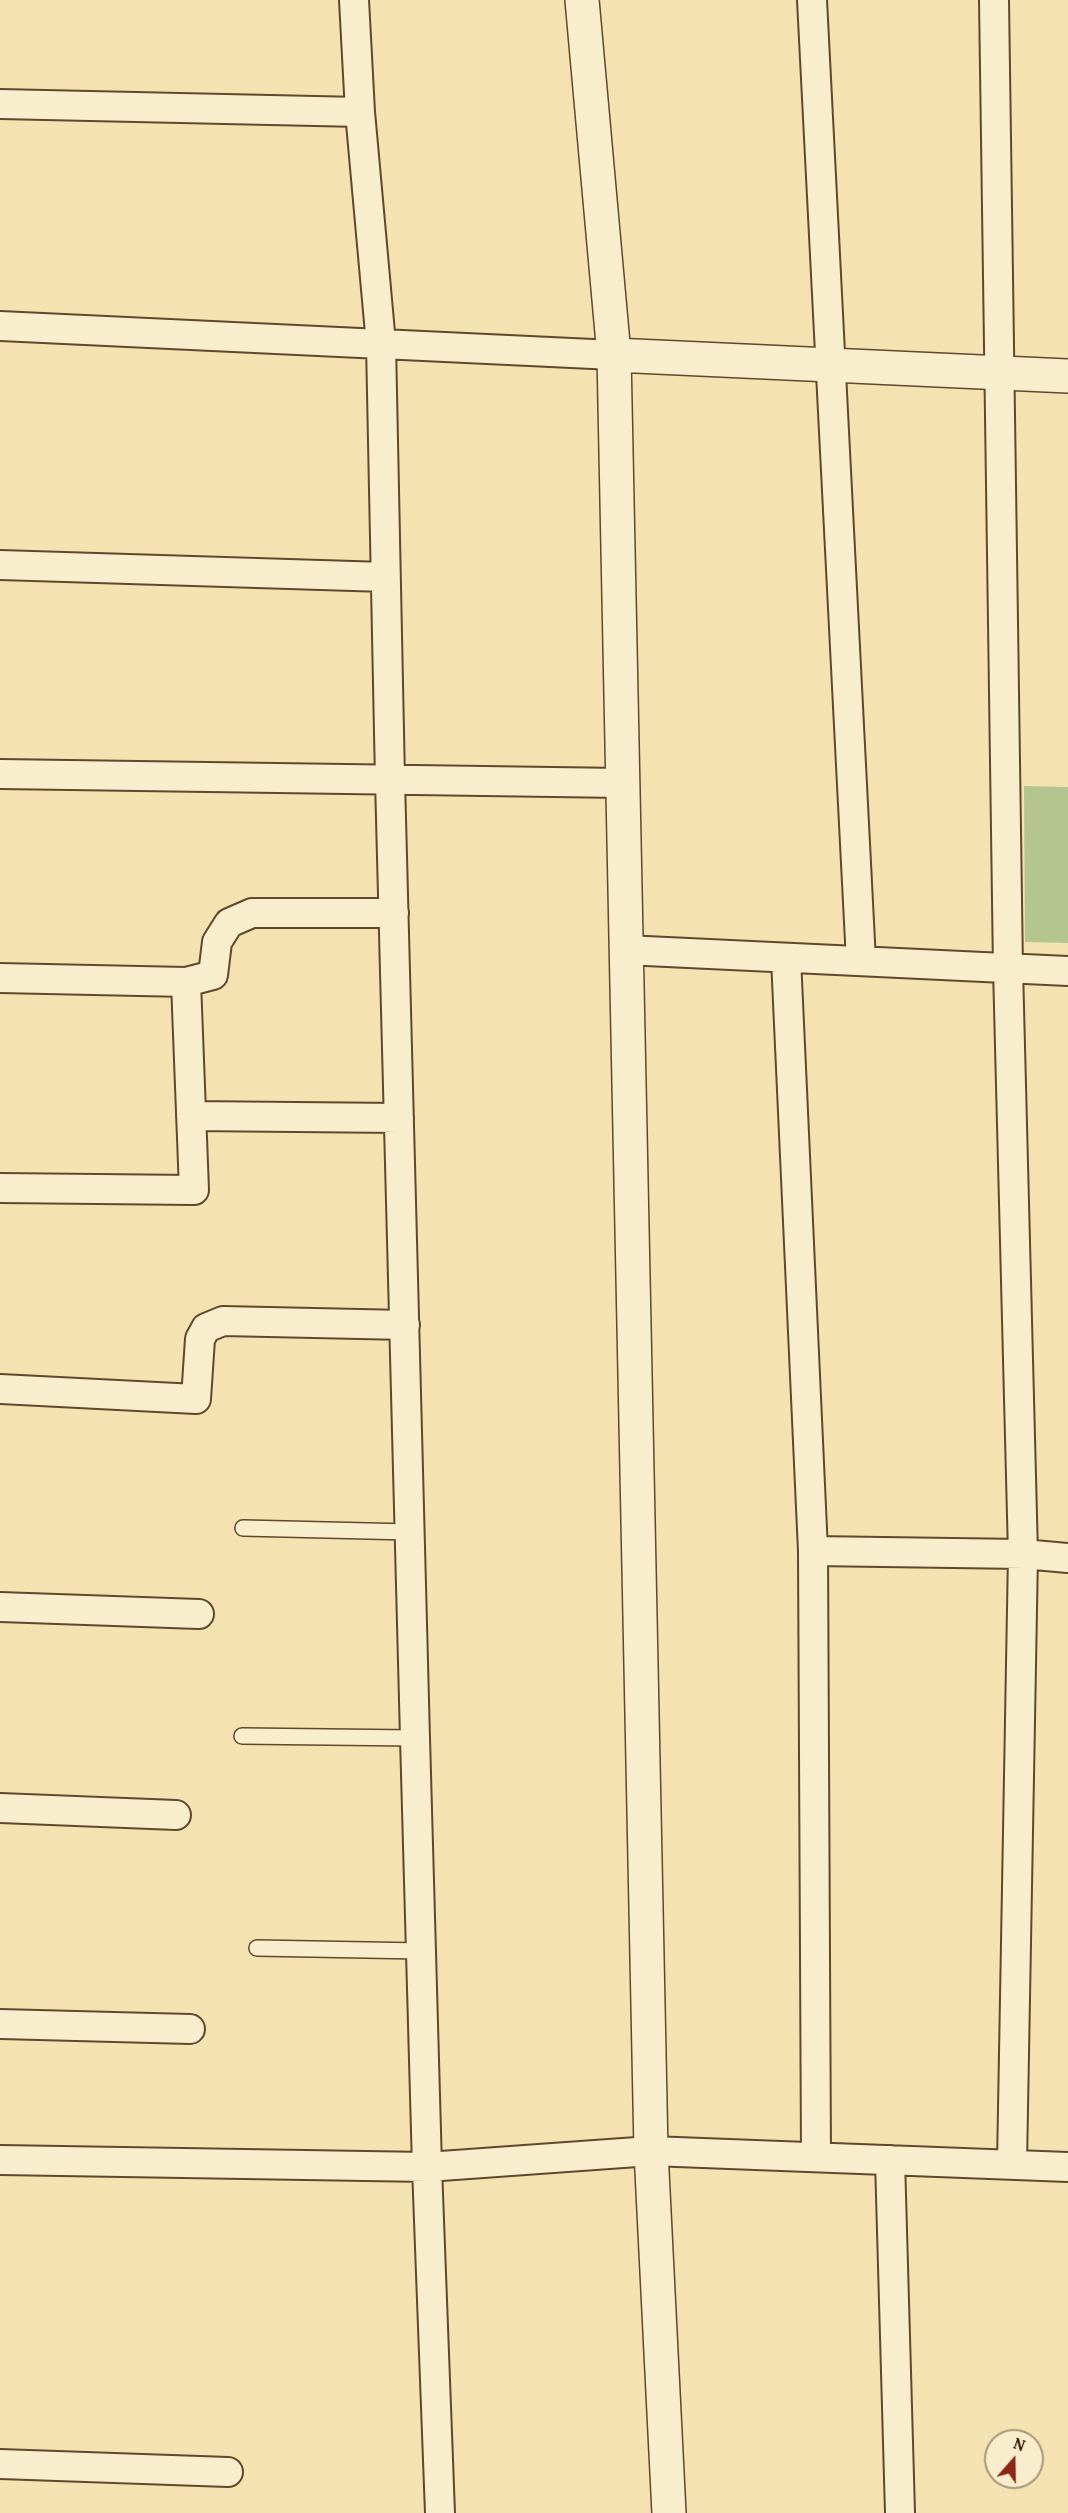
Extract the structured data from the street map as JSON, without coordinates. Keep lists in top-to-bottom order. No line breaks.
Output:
{"north":"top"}
